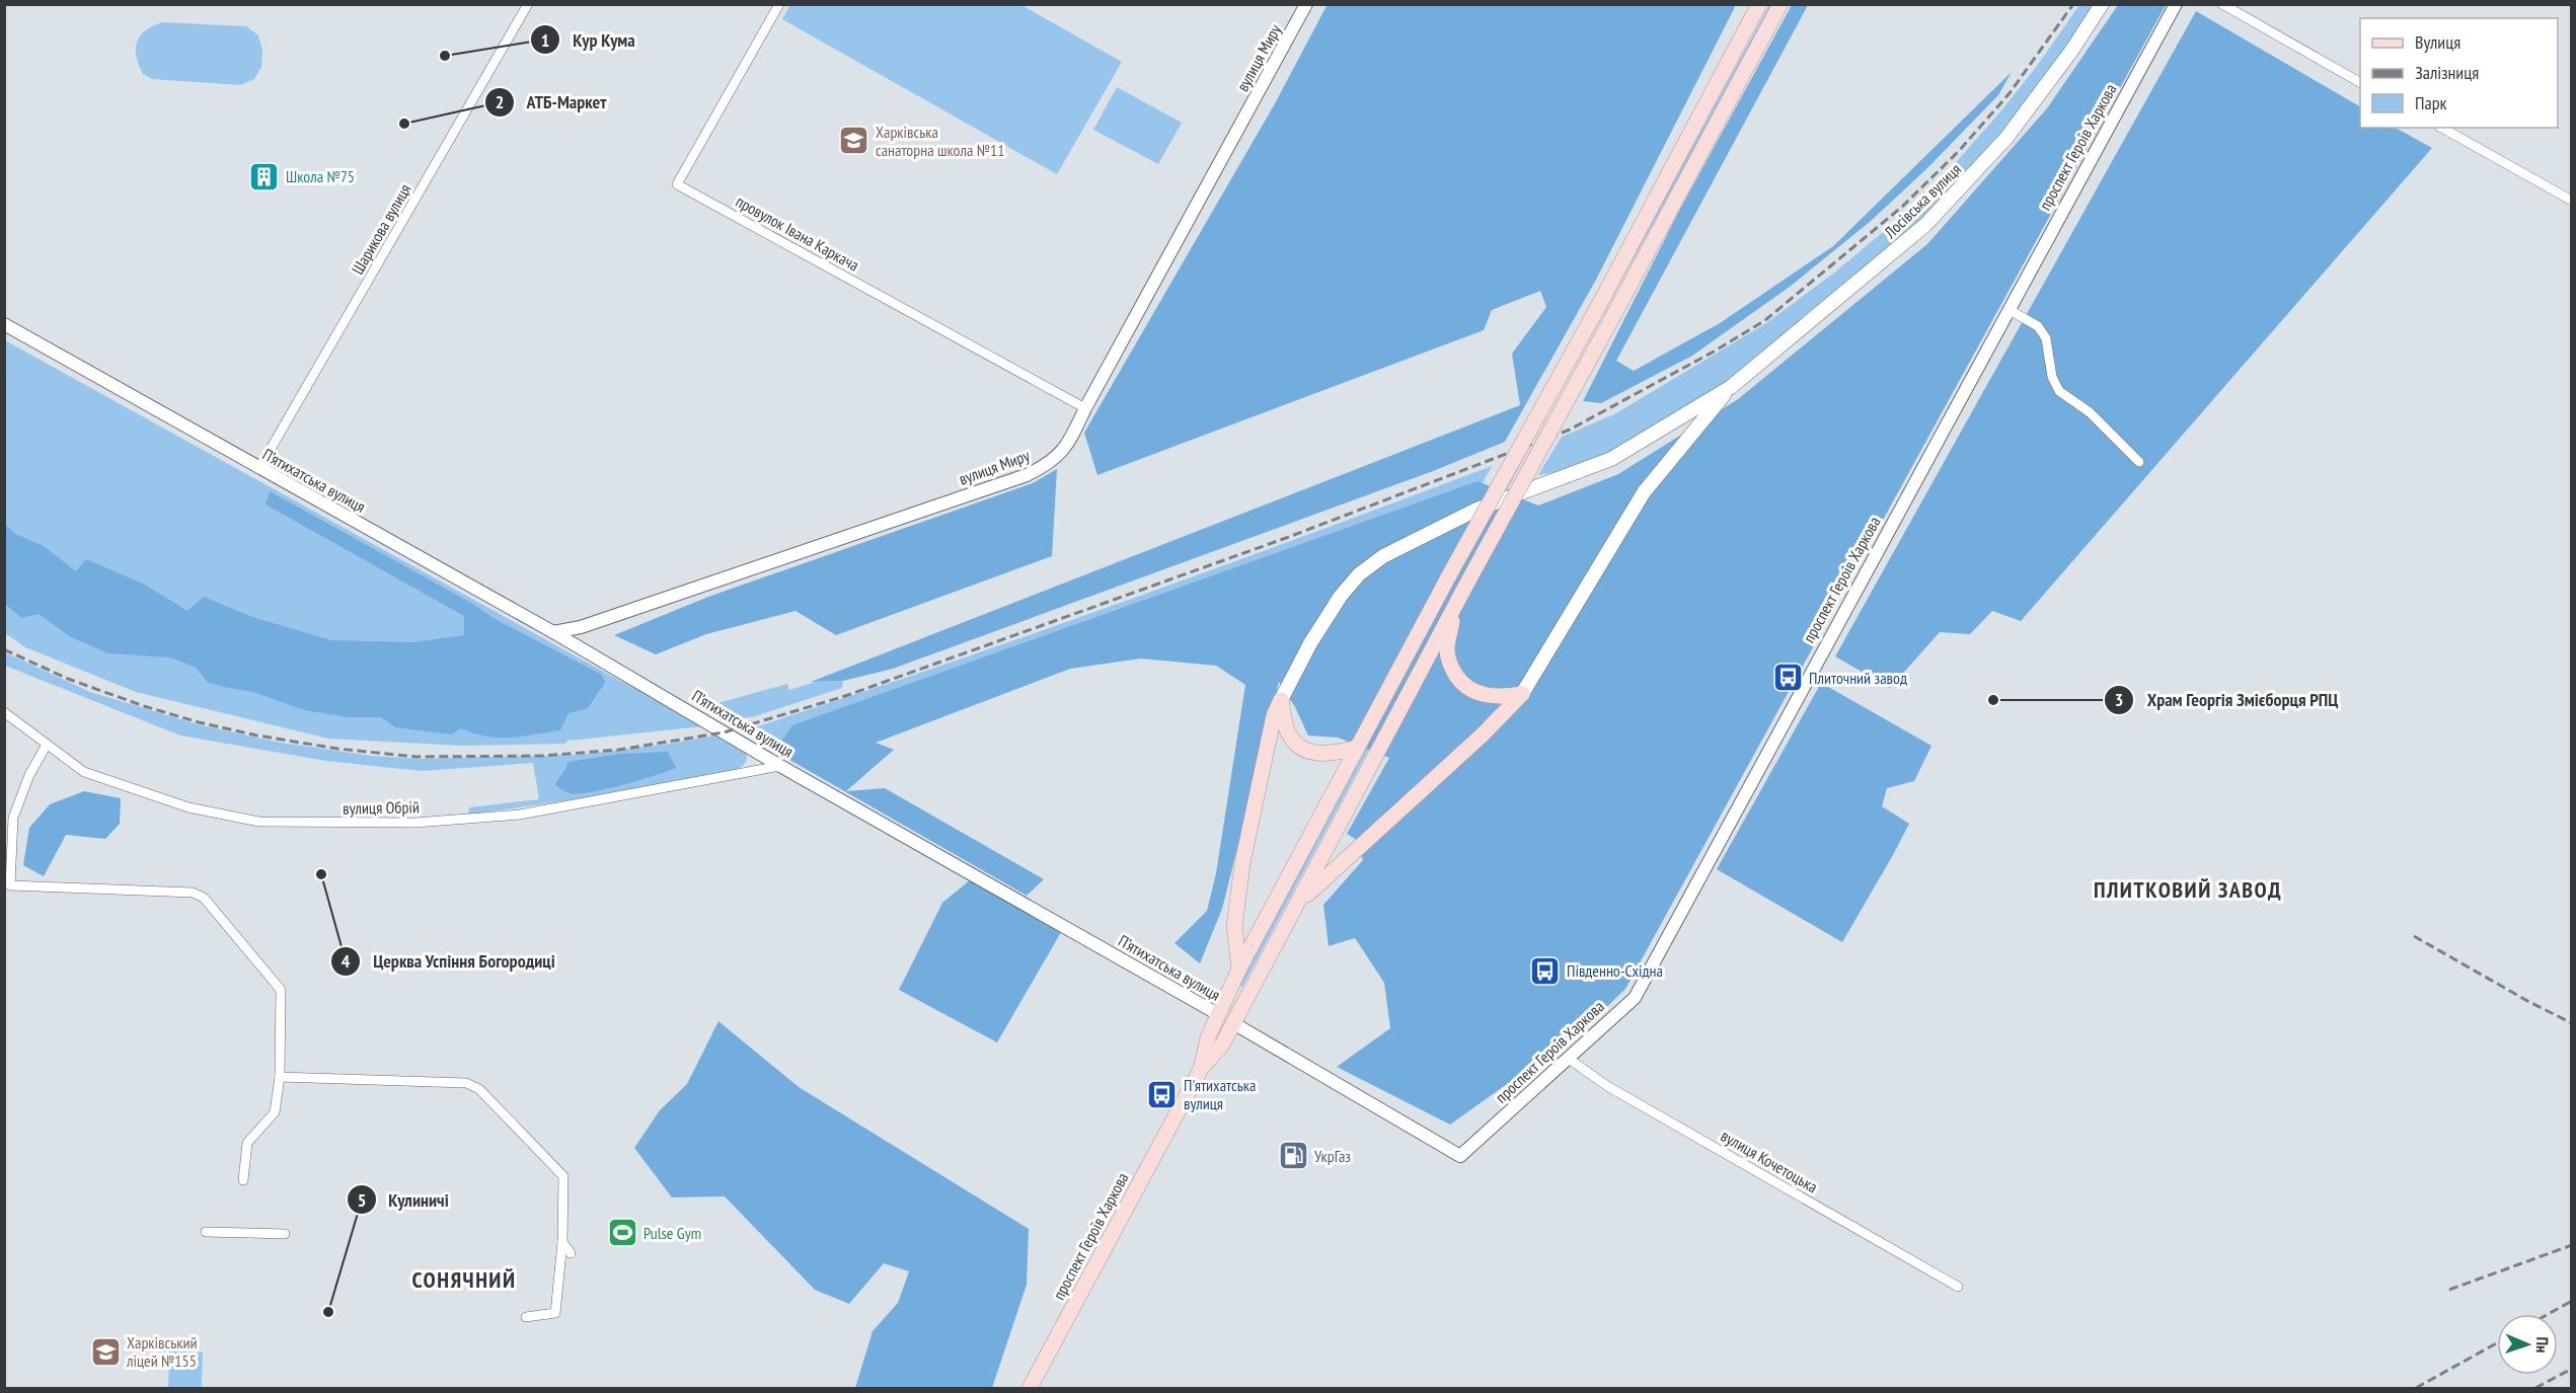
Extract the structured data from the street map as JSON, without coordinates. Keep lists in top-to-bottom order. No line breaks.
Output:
{"streets":{"main road":["проспект Героїв Харкова","Лосівська вулиця","П’ятихатська вулиця"],"street":["вулиця Миру","Шарикова вулиця","провулок Івана Каркача","вулиця Обрій","вулиця Кочетоцька"]},"crossings":[["вулиця Миру","провулок Івана Каркача"],["вулиця Миру","П’ятихатська вулиця"],["проспект Героїв Харкова","П’ятихатська вулиця"],["проспект Героїв Харкова","вулиця Кочетоцька"],["Шарикова вулиця","П’ятихатська вулиця"],["П’ятихатська вулиця","вулиця Обрій"]],"districts":["ПЛИТКОВИЙ ЗАВОД","СОНЯЧНИЙ"],"places":{"other":["Кур Кума","АТБ-Маркет","Храм Георгія Змієборця РПЦ","Церква Успіння Богородиці","Кулиничі"],"school or university":["Харківська санаторна школа №11","Харківський ліцей №155"],"building":["Школа №75"],"bus stop":["Плиточний завод","Південно-Східна","П'ятихатська вулиця"],"fuel station":["УкрГаз"],"sports":["Pulse Gym"]},"legend":["Вулиця","Залізниця","Парк"],"north":"right"}
